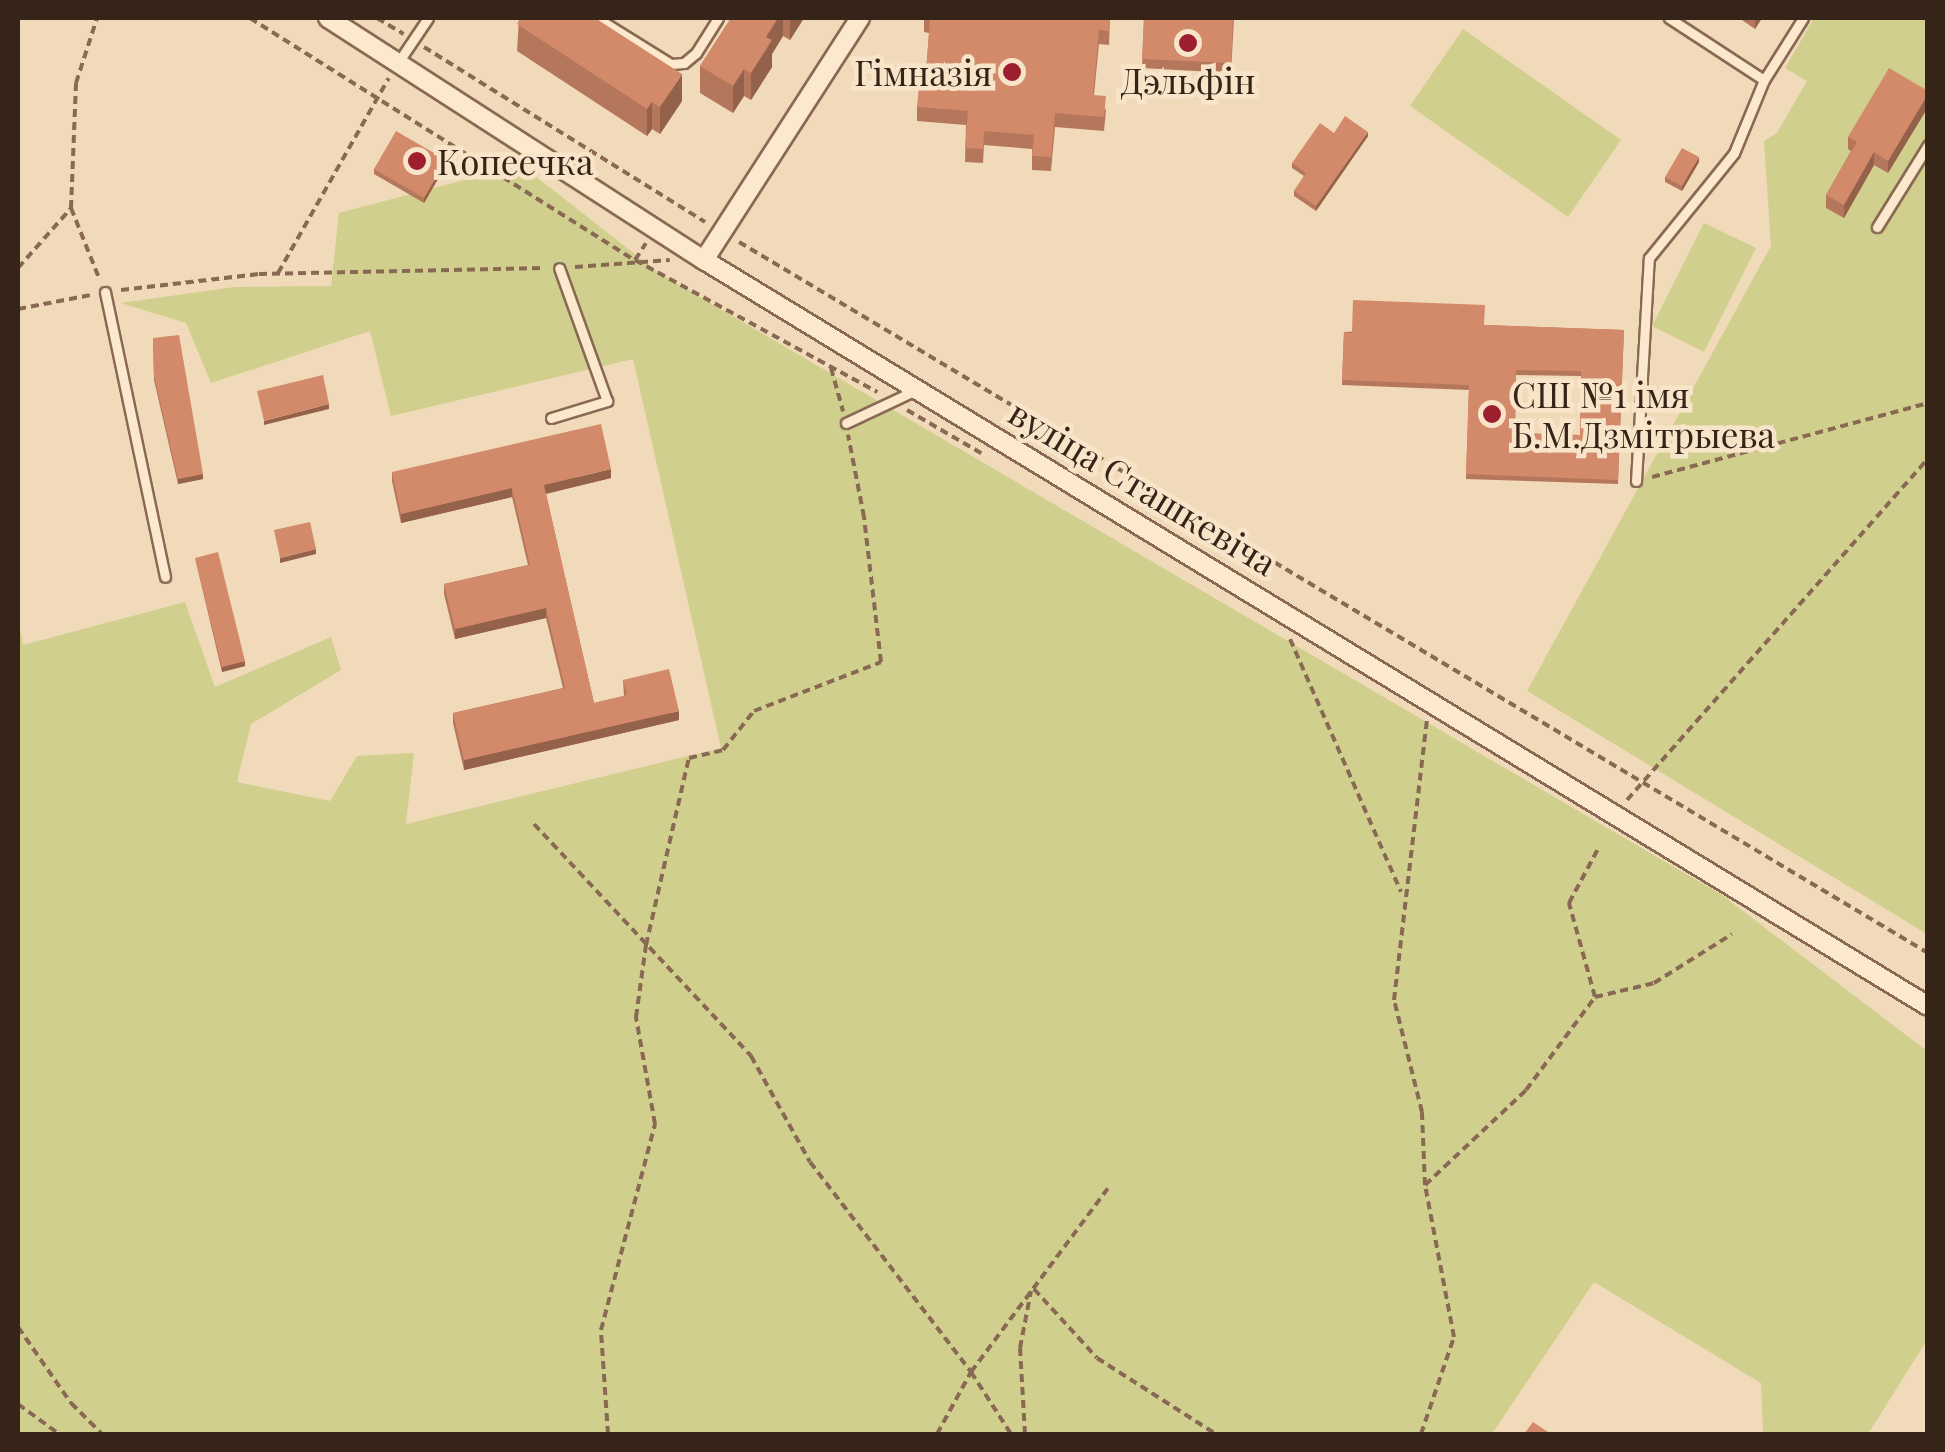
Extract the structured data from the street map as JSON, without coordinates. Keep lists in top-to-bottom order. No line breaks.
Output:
{"streets":{"street":["вуліца Сташкевіча"]},"places":["Дэльфін","Гімназія","Копеечка","СШ №1 імя Б.М.Дзмітрыева"]}
